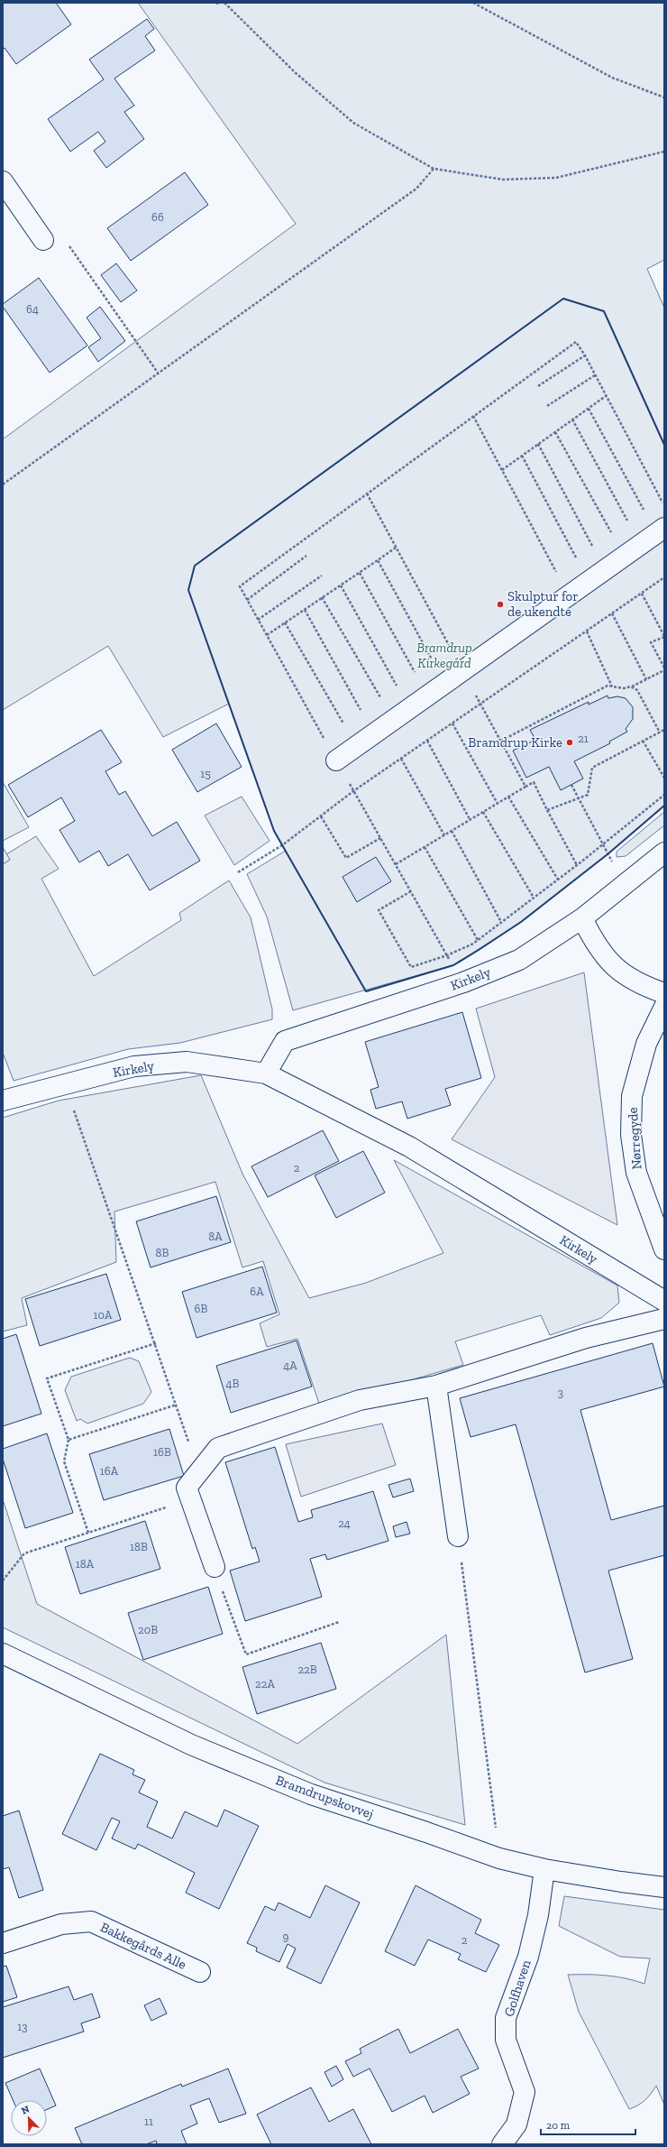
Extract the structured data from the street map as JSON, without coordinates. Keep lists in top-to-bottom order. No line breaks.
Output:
{"streets":{"street":["Kirkely","Nørregyde","Bramdrupskovvej","Bakkegårds Alle","Golfhaven"]},"crossings":[["Bramdrupskovvej","Golfhaven"]],"parks":["Bramdrup Kirkegård"],"places":["Skulptur for de ukendte","Bramdrup Kirke"],"house_numbers":["66","64","21","15","2","8A","8B","6A","6B","10A","4A","4B","3","16B","16A","24","18B","18A","20B","22B","22A","9","2","13","11"],"scale_bar":"20 m","north":"top left"}
